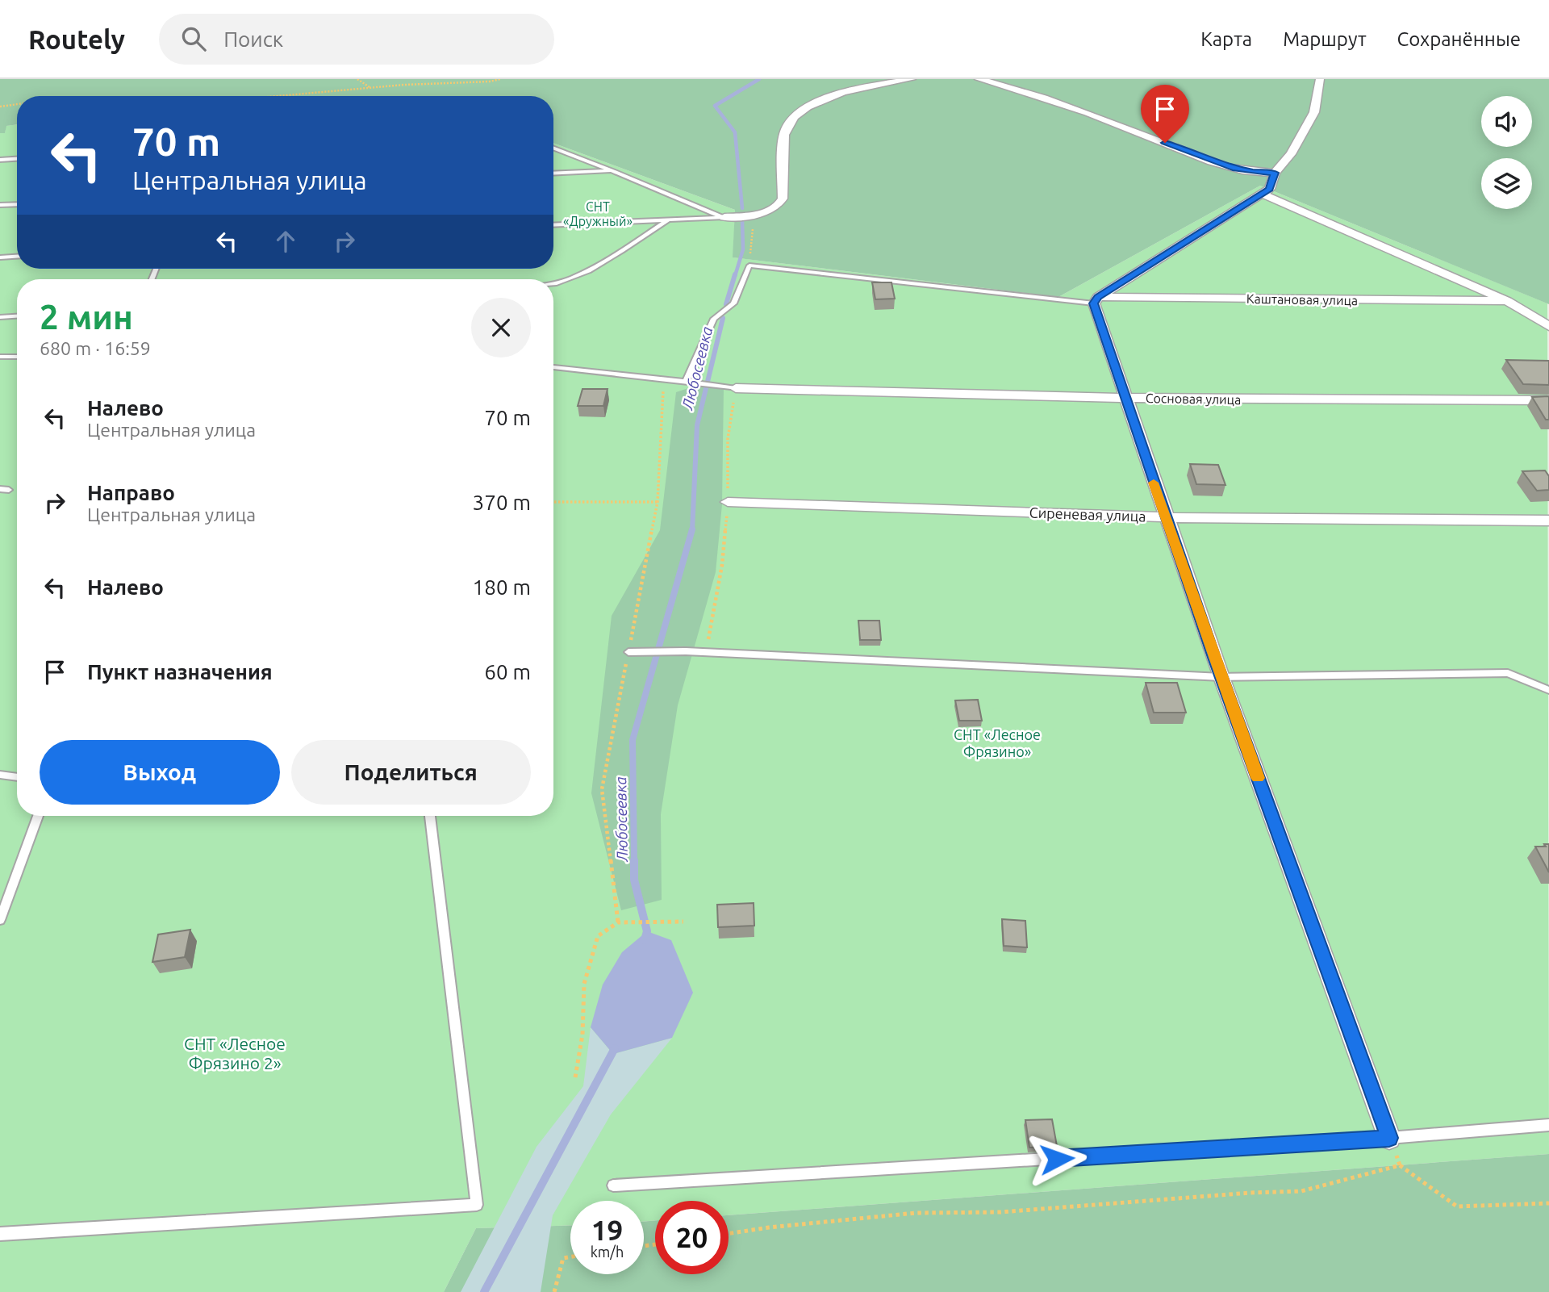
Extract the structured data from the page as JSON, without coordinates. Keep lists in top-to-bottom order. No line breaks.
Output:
{"streets":{"street":["Каштановая улица","Сосновая улица","Сиреневая улица"]},"water":["Любосеевка"],"parks":["СНТ «Дружный»","СНТ «Лесное Фрязино»","СНТ «Лесное Фрязино 2»"],"page":{"header":"Routely","search":"Поиск","nav":["Карта","Маршрут","Сохранённые"],"turn":["70 m","Центральная улица"],"heading":["2 мин","680 m · 16:59"],"list":[{"name":"Налево","note":"Центральная улица","value":"70 m"},{"name":"Направо","note":"Центральная улица","value":"370 m"},{"name":"Налево","value":"180 m"},{"name":"Пункт назначения","value":"60 m"}],"buttons":["Выход","Поделиться"],"speed":"19 km/h","limit":"20"}}
